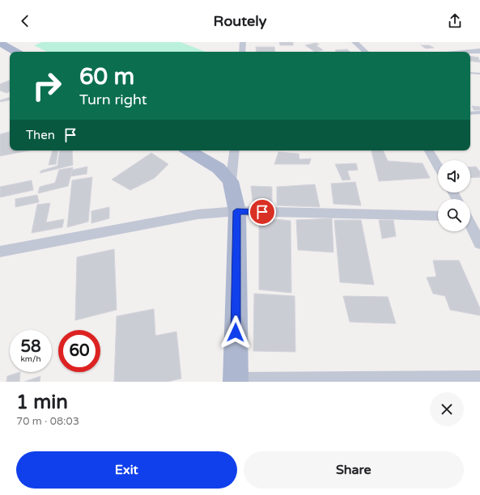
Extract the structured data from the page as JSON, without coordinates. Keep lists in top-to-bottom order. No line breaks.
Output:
{"page":{"header":"Routely","turn":["60 m","Turn right"],"then":"Then","speed":"58 km/h","limit":"60","heading":["1 min","70 m · 08:03"],"buttons":["Exit","Share"]}}
